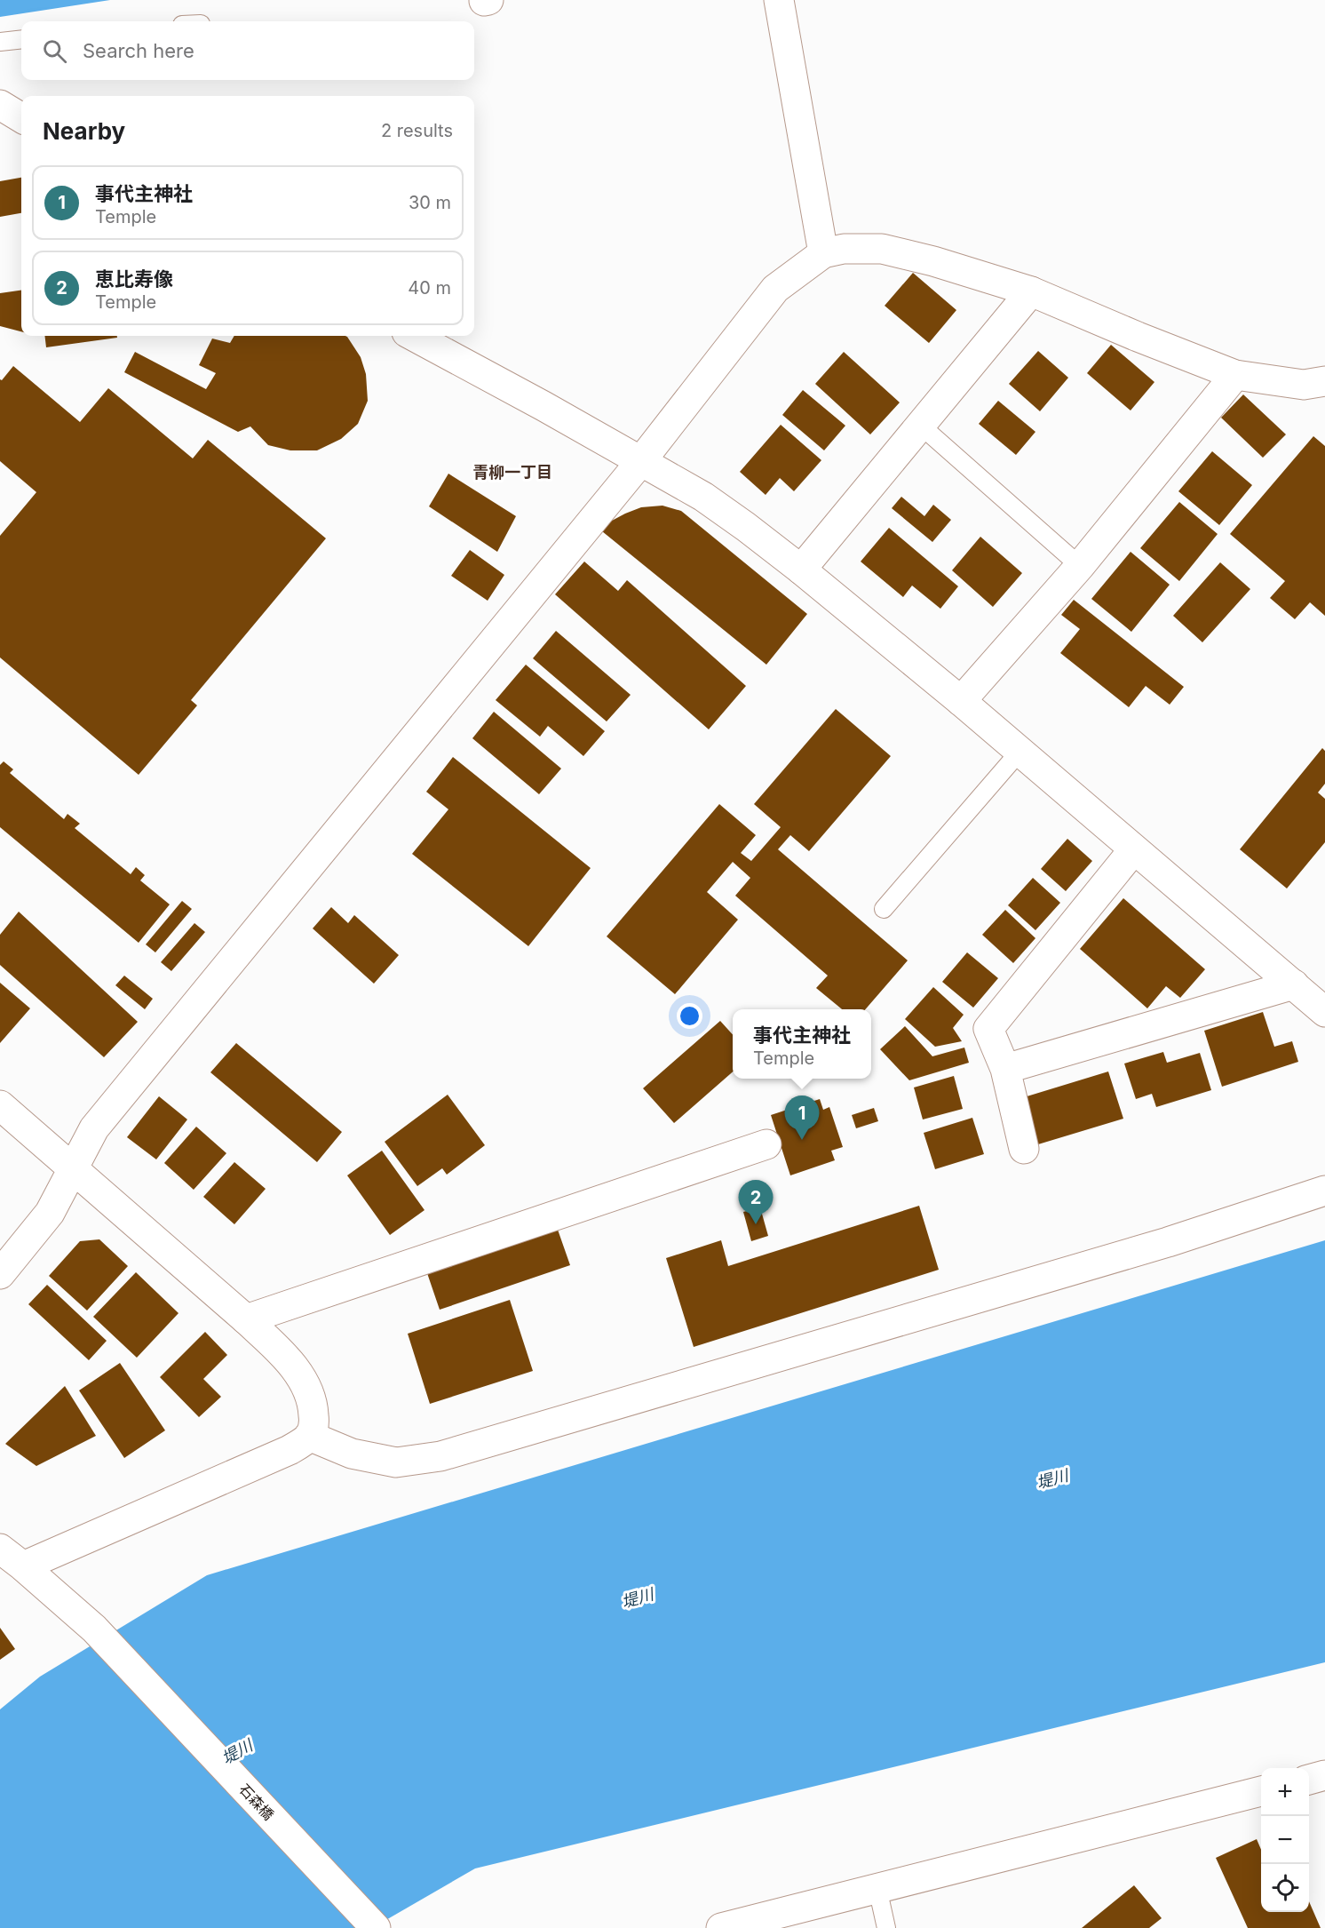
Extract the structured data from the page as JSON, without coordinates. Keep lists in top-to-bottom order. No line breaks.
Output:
{"streets":{"street":["石森橋"]},"districts":["青柳一丁目"],"water":["堤川"],"page":{"search":"Search here","heading":["Nearby","2 results"],"list":[{"mark":"1","name":"事代主神社","note":"Temple","value":"30 m"},{"mark":"2","name":"恵比寿像","note":"Temple","value":"40 m"}],"popup":["事代主神社","Temple"],"pins":["1","2"],"map_buttons":["+","−"]}}
